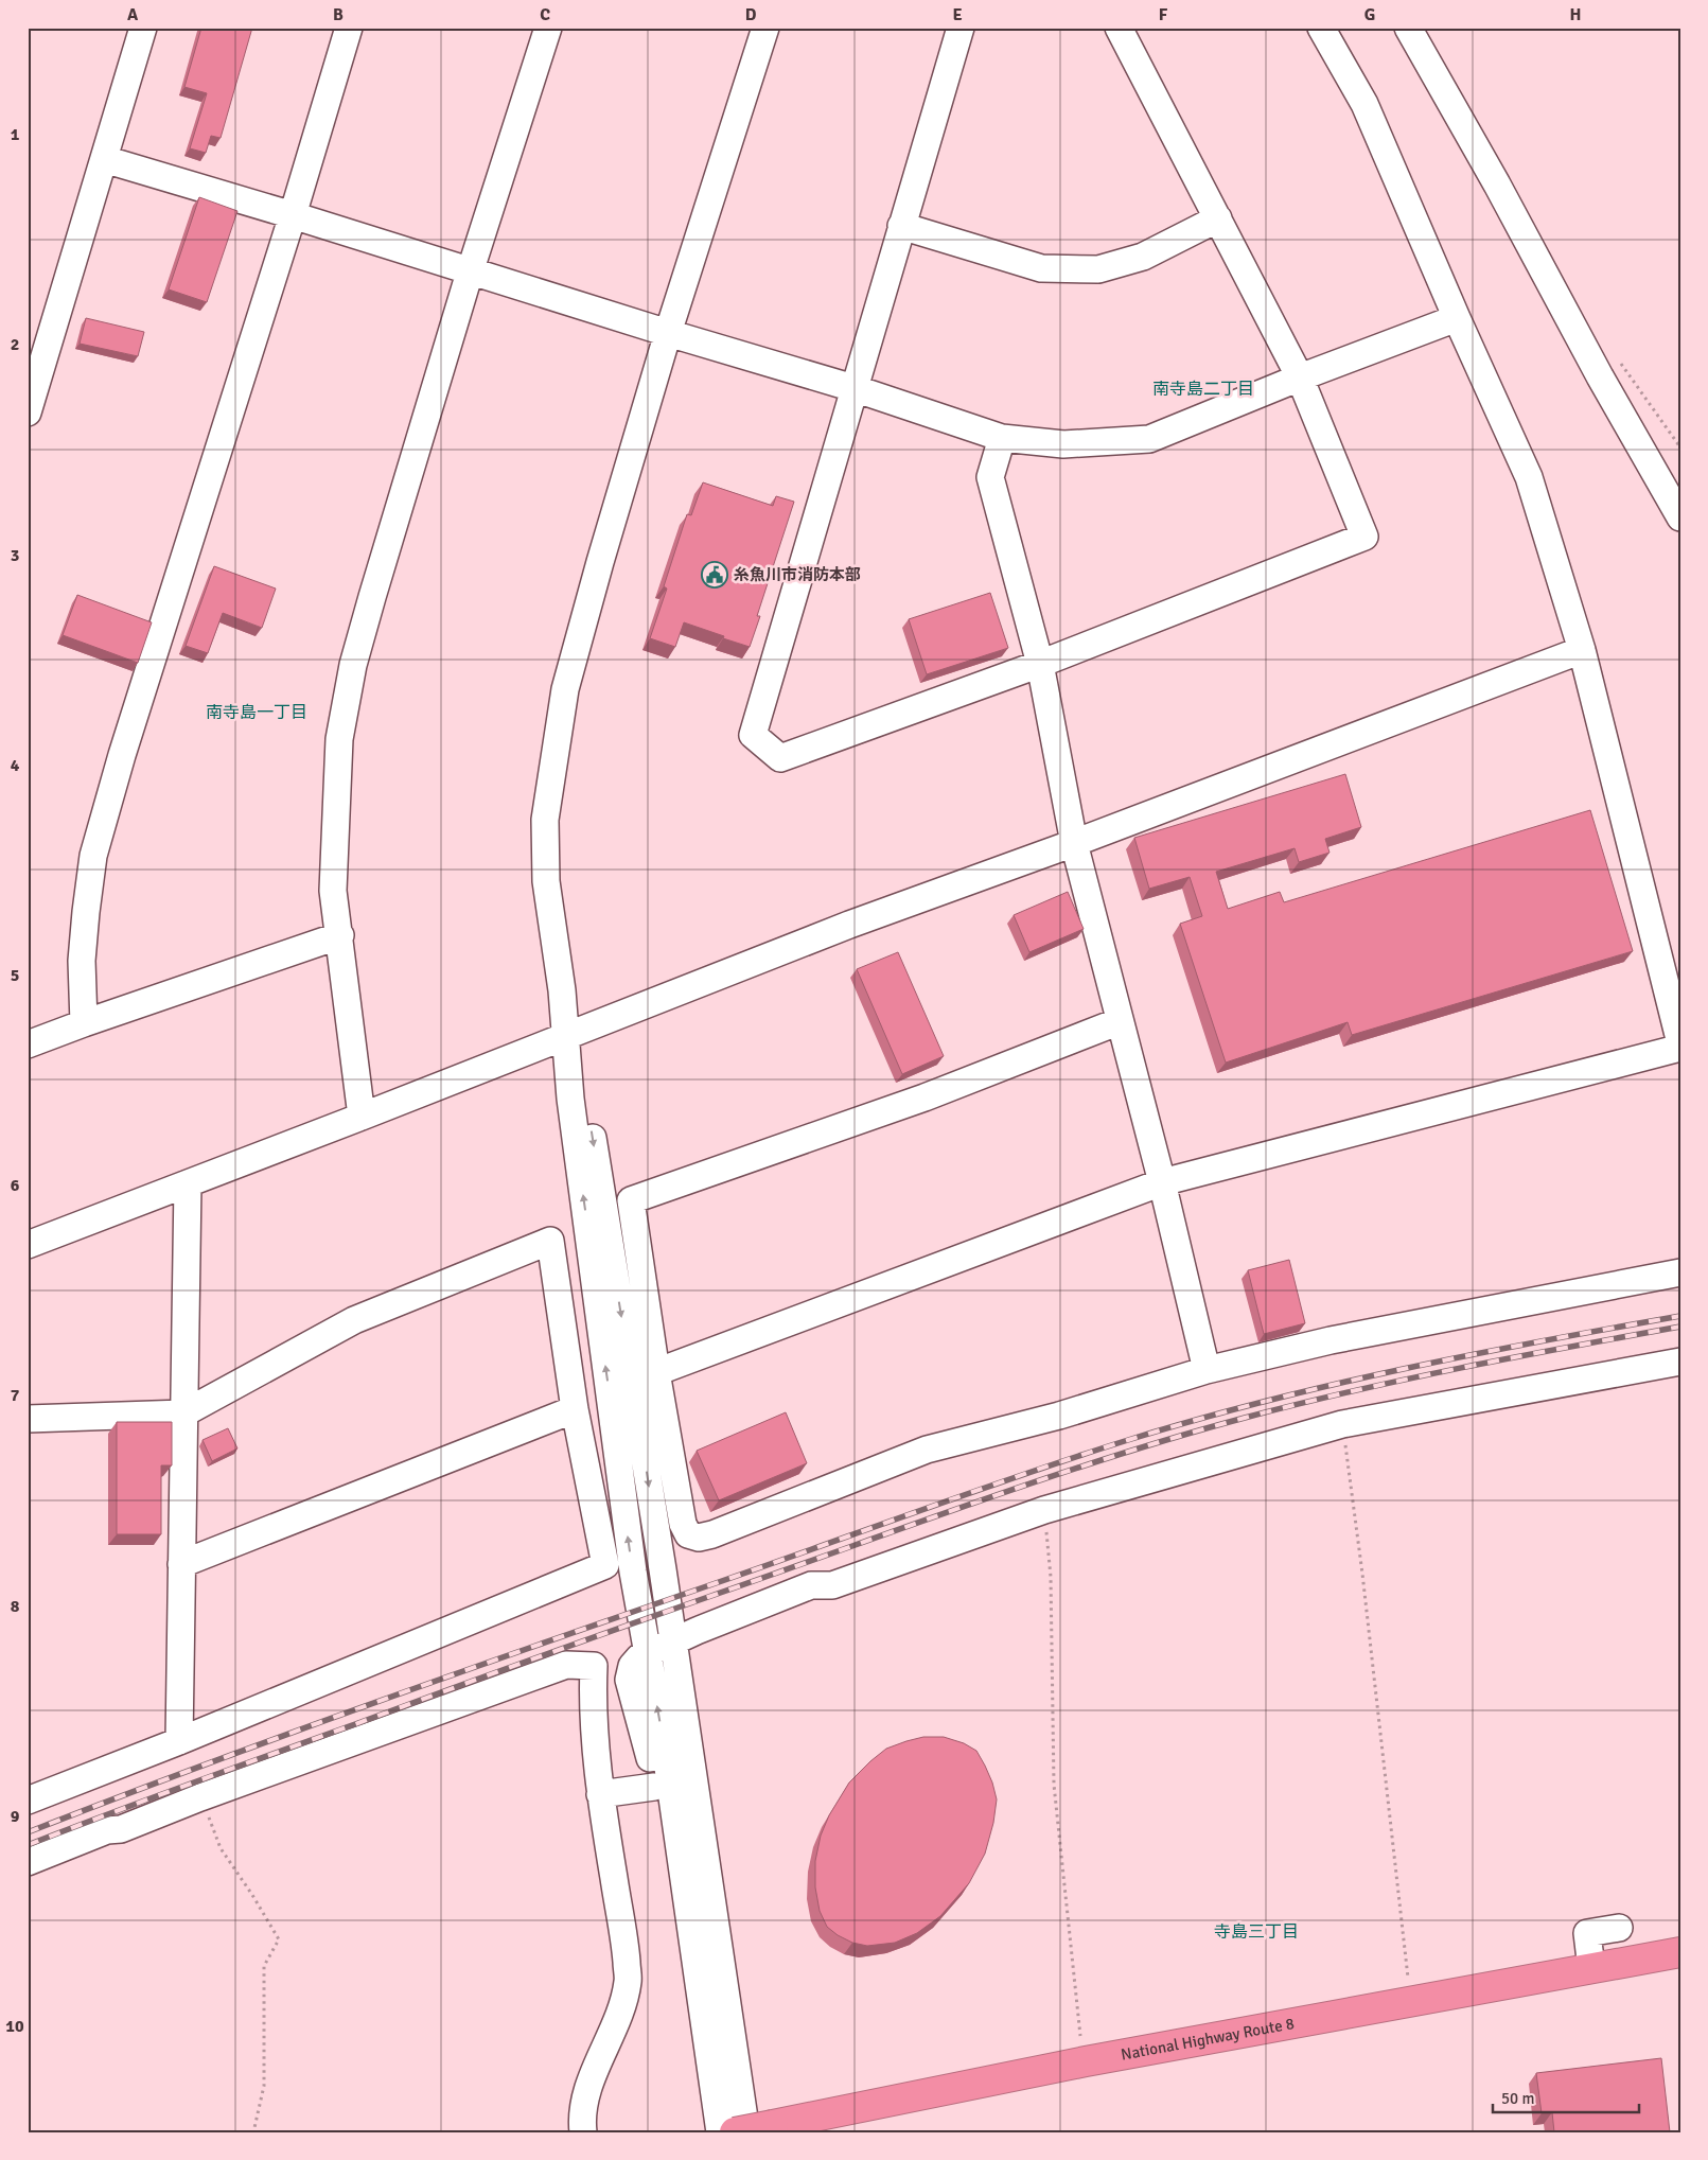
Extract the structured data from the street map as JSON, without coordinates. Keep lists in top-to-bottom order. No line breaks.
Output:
{"streets":{"highway":["National Highway Route 8"]},"districts":["南寺島二丁目","南寺島一丁目","寺島三丁目"],"places":{"public building":["糸魚川市消防本部"]},"scale_bar":"50 m","grid":{"columns":["A","B","C","D","E","F","G","H"],"rows":["1","2","3","4","5","6","7","8","9","10"]}}
